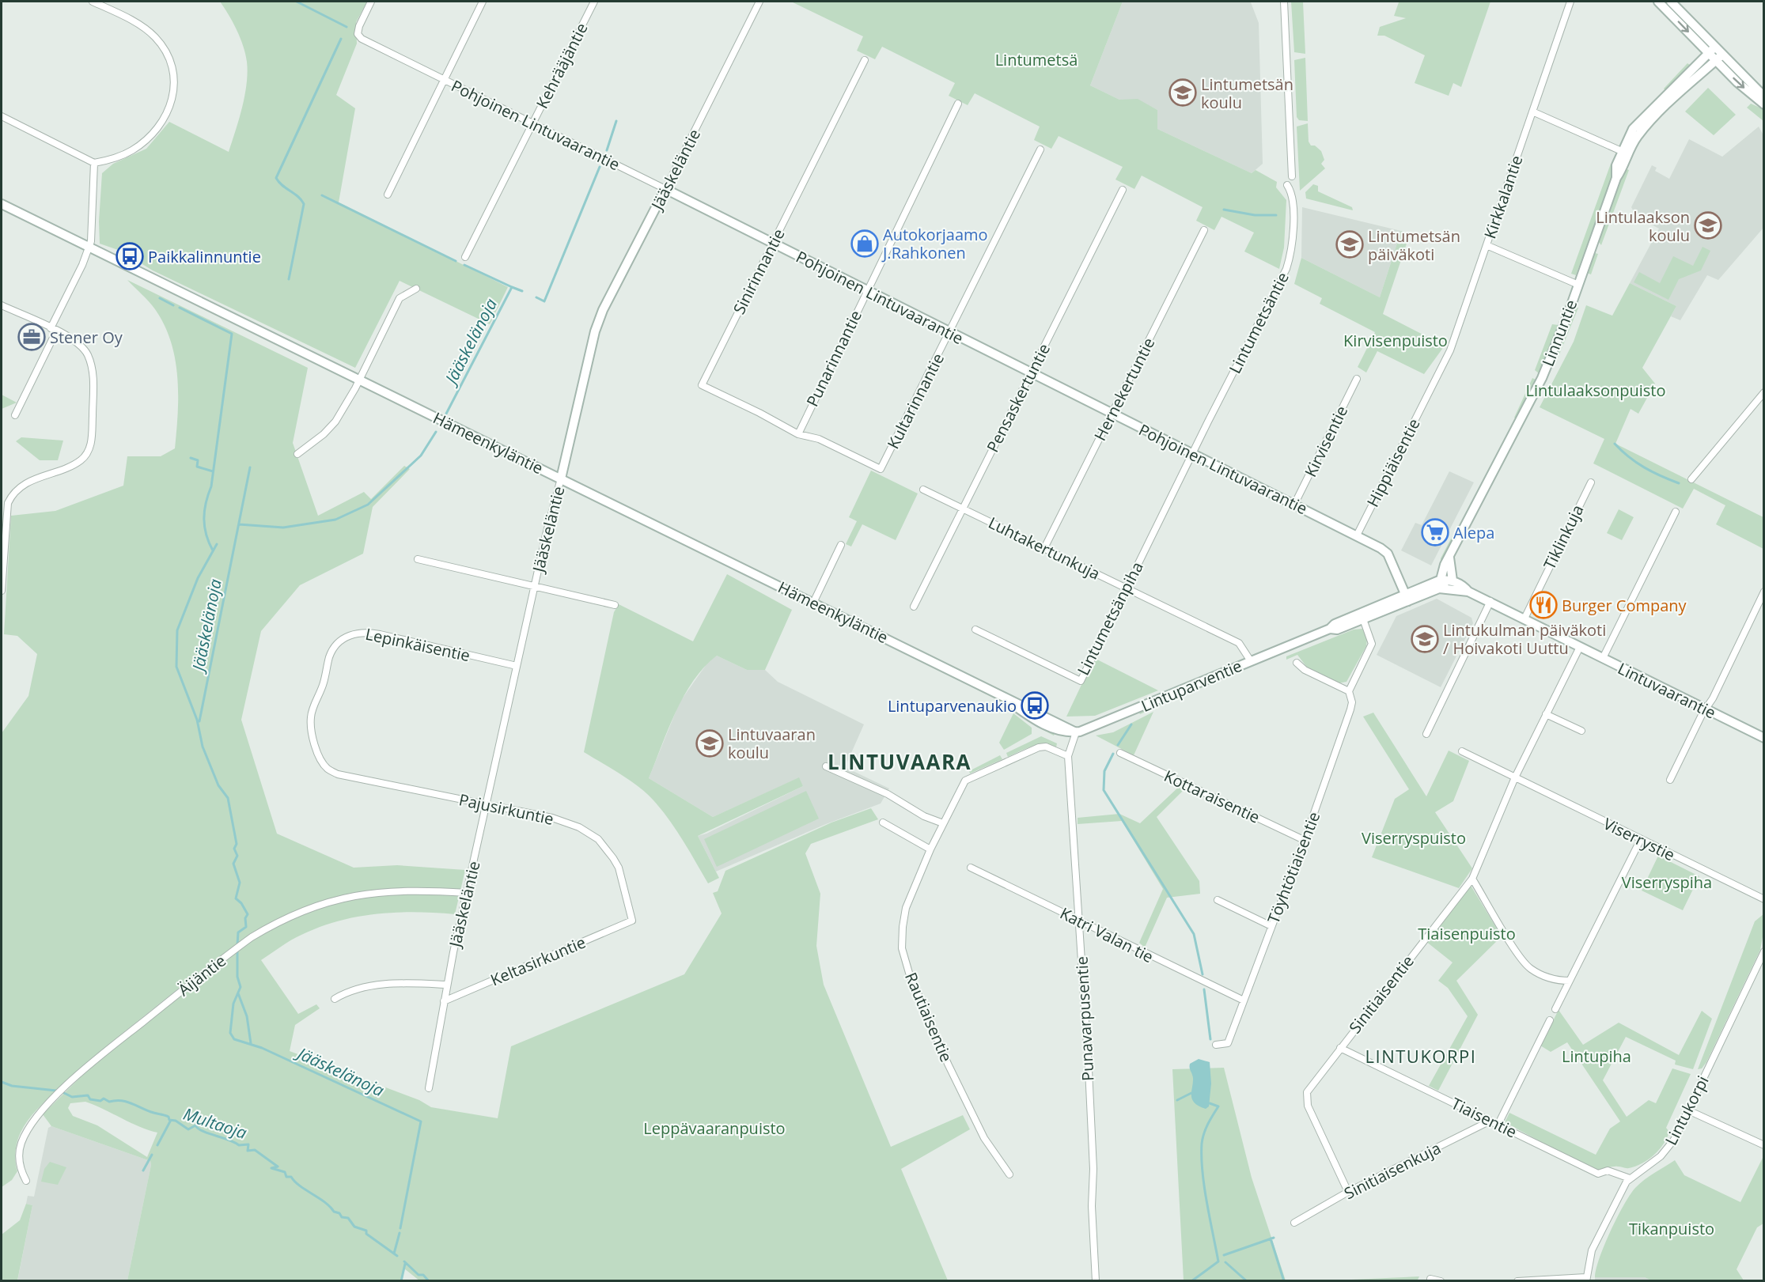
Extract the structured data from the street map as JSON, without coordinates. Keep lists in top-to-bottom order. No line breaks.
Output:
{"streets":{"street":["Kehrääjäntie","Pohjoinen Lintuvaarantie","Jääskeläntie","Kirkkalantie","Sinirinnantie","Lintumetsäntie","Linnuntie","Punarinnantie","Hernekertuntie","Pensaskertuntie","Kultarinnantie","Kirvisentie","Hämeenkyläntie","Hippiäisentie","Tiklinkuja","Luhtakertunkuja","Lintumetsänpiha","Lepinkäisentie","Lintuparventie","Lintuvaarantie","Kottaraisentie","Pajusirkuntie","Viserrystie","Töyhtötiaisentie","Katri Valan tie","Keltasirkuntie","Äijäntie","Sinitiaisentie","Rautiaisentie","Punavarpusentie","Lintukorpi","Tiaisentie","Sinitiaisenkuja"]},"crossings":[["Kehrääjäntie","Pohjoinen Lintuvaarantie"],["Pohjoinen Lintuvaarantie","Jääskeläntie"],["Pohjoinen Lintuvaarantie","Sinirinnantie"],["Pohjoinen Lintuvaarantie","Lintumetsäntie"],["Pohjoinen Lintuvaarantie","Punarinnantie"],["Pohjoinen Lintuvaarantie","Hernekertuntie"],["Pohjoinen Lintuvaarantie","Pensaskertuntie"],["Pohjoinen Lintuvaarantie","Kultarinnantie"],["Pohjoinen Lintuvaarantie","Kirvisentie"],["Pohjoinen Lintuvaarantie","Hippiäisentie"],["Pohjoinen Lintuvaarantie","Lintumetsänpiha"],["Pohjoinen Lintuvaarantie","Lintuparventie"],["Jääskeläntie","Hämeenkyläntie"],["Jääskeläntie","Lepinkäisentie"],["Jääskeläntie","Pajusirkuntie"],["Jääskeläntie","Keltasirkuntie"],["Jääskeläntie","Äijäntie"],["Kirkkalantie","Hippiäisentie"],["Sinirinnantie","Punarinnantie"],["Sinirinnantie","Kultarinnantie"],["Lintumetsäntie","Lintumetsänpiha"],["Linnuntie","Lintuparventie"],["Linnuntie","Lintuvaarantie"],["Punarinnantie","Kultarinnantie"],["Hernekertuntie","Luhtakertunkuja"],["Pensaskertuntie","Luhtakertunkuja"],["Hämeenkyläntie","Lintuparventie"],["Tiklinkuja","Lintuvaarantie"],["Luhtakertunkuja","Lintumetsänpiha"],["Luhtakertunkuja","Lintuparventie"],["Lepinkäisentie","Pajusirkuntie"],["Lintuparventie","Lintuvaarantie"],["Lintuvaarantie","Sinitiaisentie"],["Kottaraisentie","Töyhtötiaisentie"],["Pajusirkuntie","Keltasirkuntie"],["Viserrystie","Sinitiaisentie"],["Töyhtötiaisentie","Katri Valan tie"],["Katri Valan tie","Punavarpusentie"],["Sinitiaisentie","Tiaisentie"],["Sinitiaisentie","Sinitiaisenkuja"],["Rautiaisentie","Punavarpusentie"],["Lintukorpi","Tiaisentie"],["Tiaisentie","Sinitiaisenkuja"]],"districts":["LINTUVAARA","LINTUKORPI"],"water":["Jääskelänoja","Multaoja"],"parks":["Lintumetsä","Kirvisenpuisto","Lintulaaksonpuisto","Viserryspuisto","Viserryspiha","Tiaisenpuisto","Lintupiha","Leppävaaranpuisto","Tikanpuisto"],"places":{"school or university":["Lintumetsän koulu","Lintulaakson koulu","Lintumetsän päiväkoti","Lintukulman päiväkoti / Hoivakoti Uuttu","Lintuvaaran koulu"],"shop":["Autokorjaamo J.Rahkonen"],"bus stop":["Paikkalinnuntie","Lintuparvenaukio"],"office":["Stener Oy"],"supermarket":["Alepa"],"restaurant":["Burger Company"]}}
